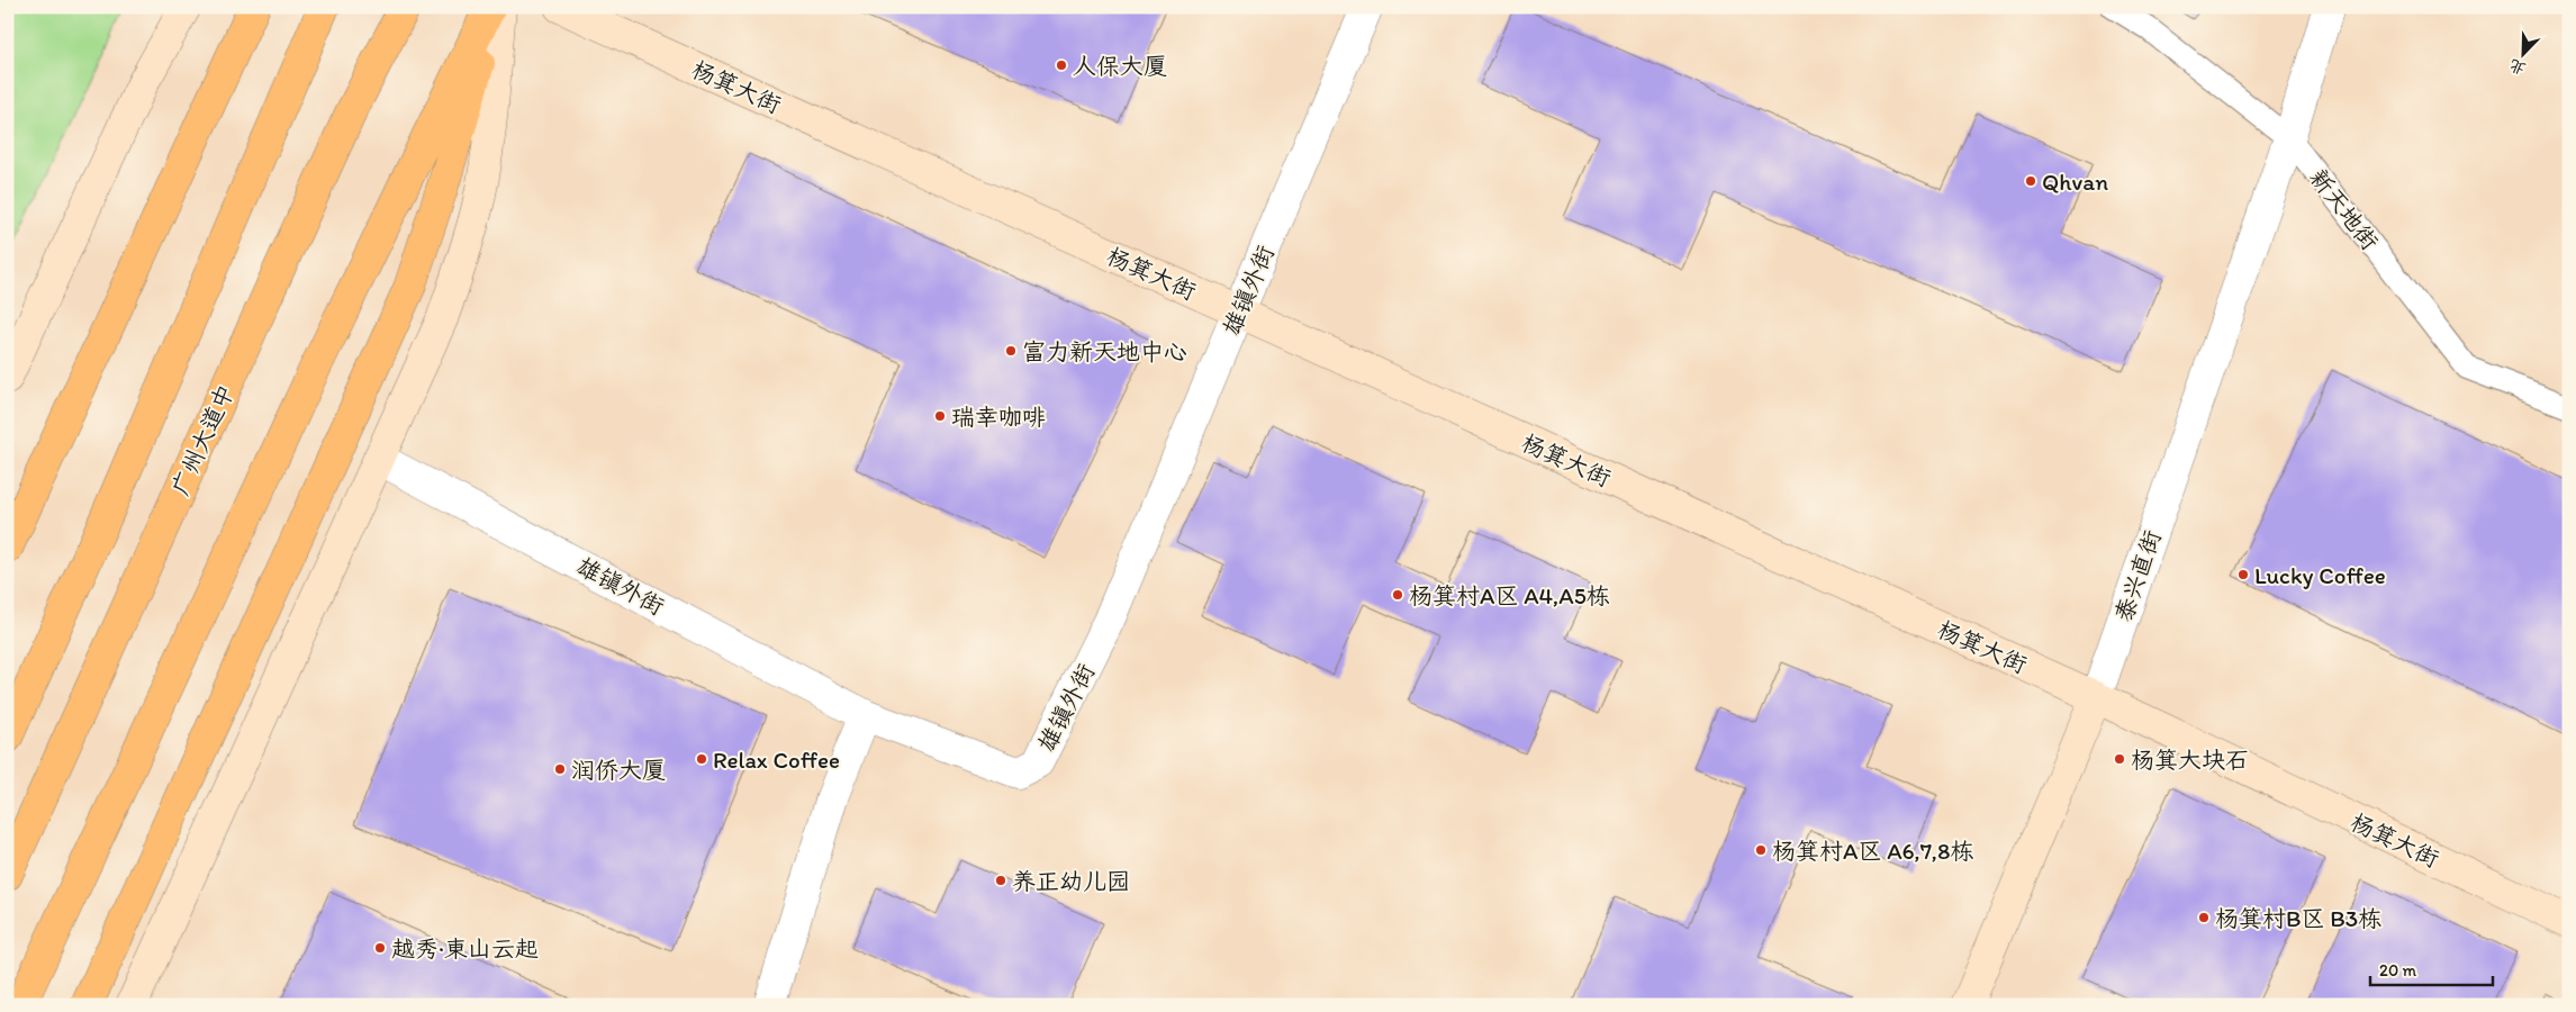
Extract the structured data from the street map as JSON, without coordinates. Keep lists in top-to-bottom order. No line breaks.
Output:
{"streets":{"highway":["广州大道中"],"street":["杨箕大街","雄镇外街","泰兴直街"],"lane":["新天地街"]},"crossings":[["杨箕大街","雄镇外街"],["杨箕大街","泰兴直街"],["新天地街","泰兴直街"]],"places":["人保大厦","Qhvan","富力新天地中心","瑞幸咖啡","Lucky Coffee","杨箕村A区 A4,A5栋","Relax Coffee","杨箕大块石","润侨大厦","杨箕村A区 A6,7,8栋","养正幼儿园","杨箕村B区 B3栋","越秀·東山云起"],"scale_bar":"20 m","north":"bottom left"}
